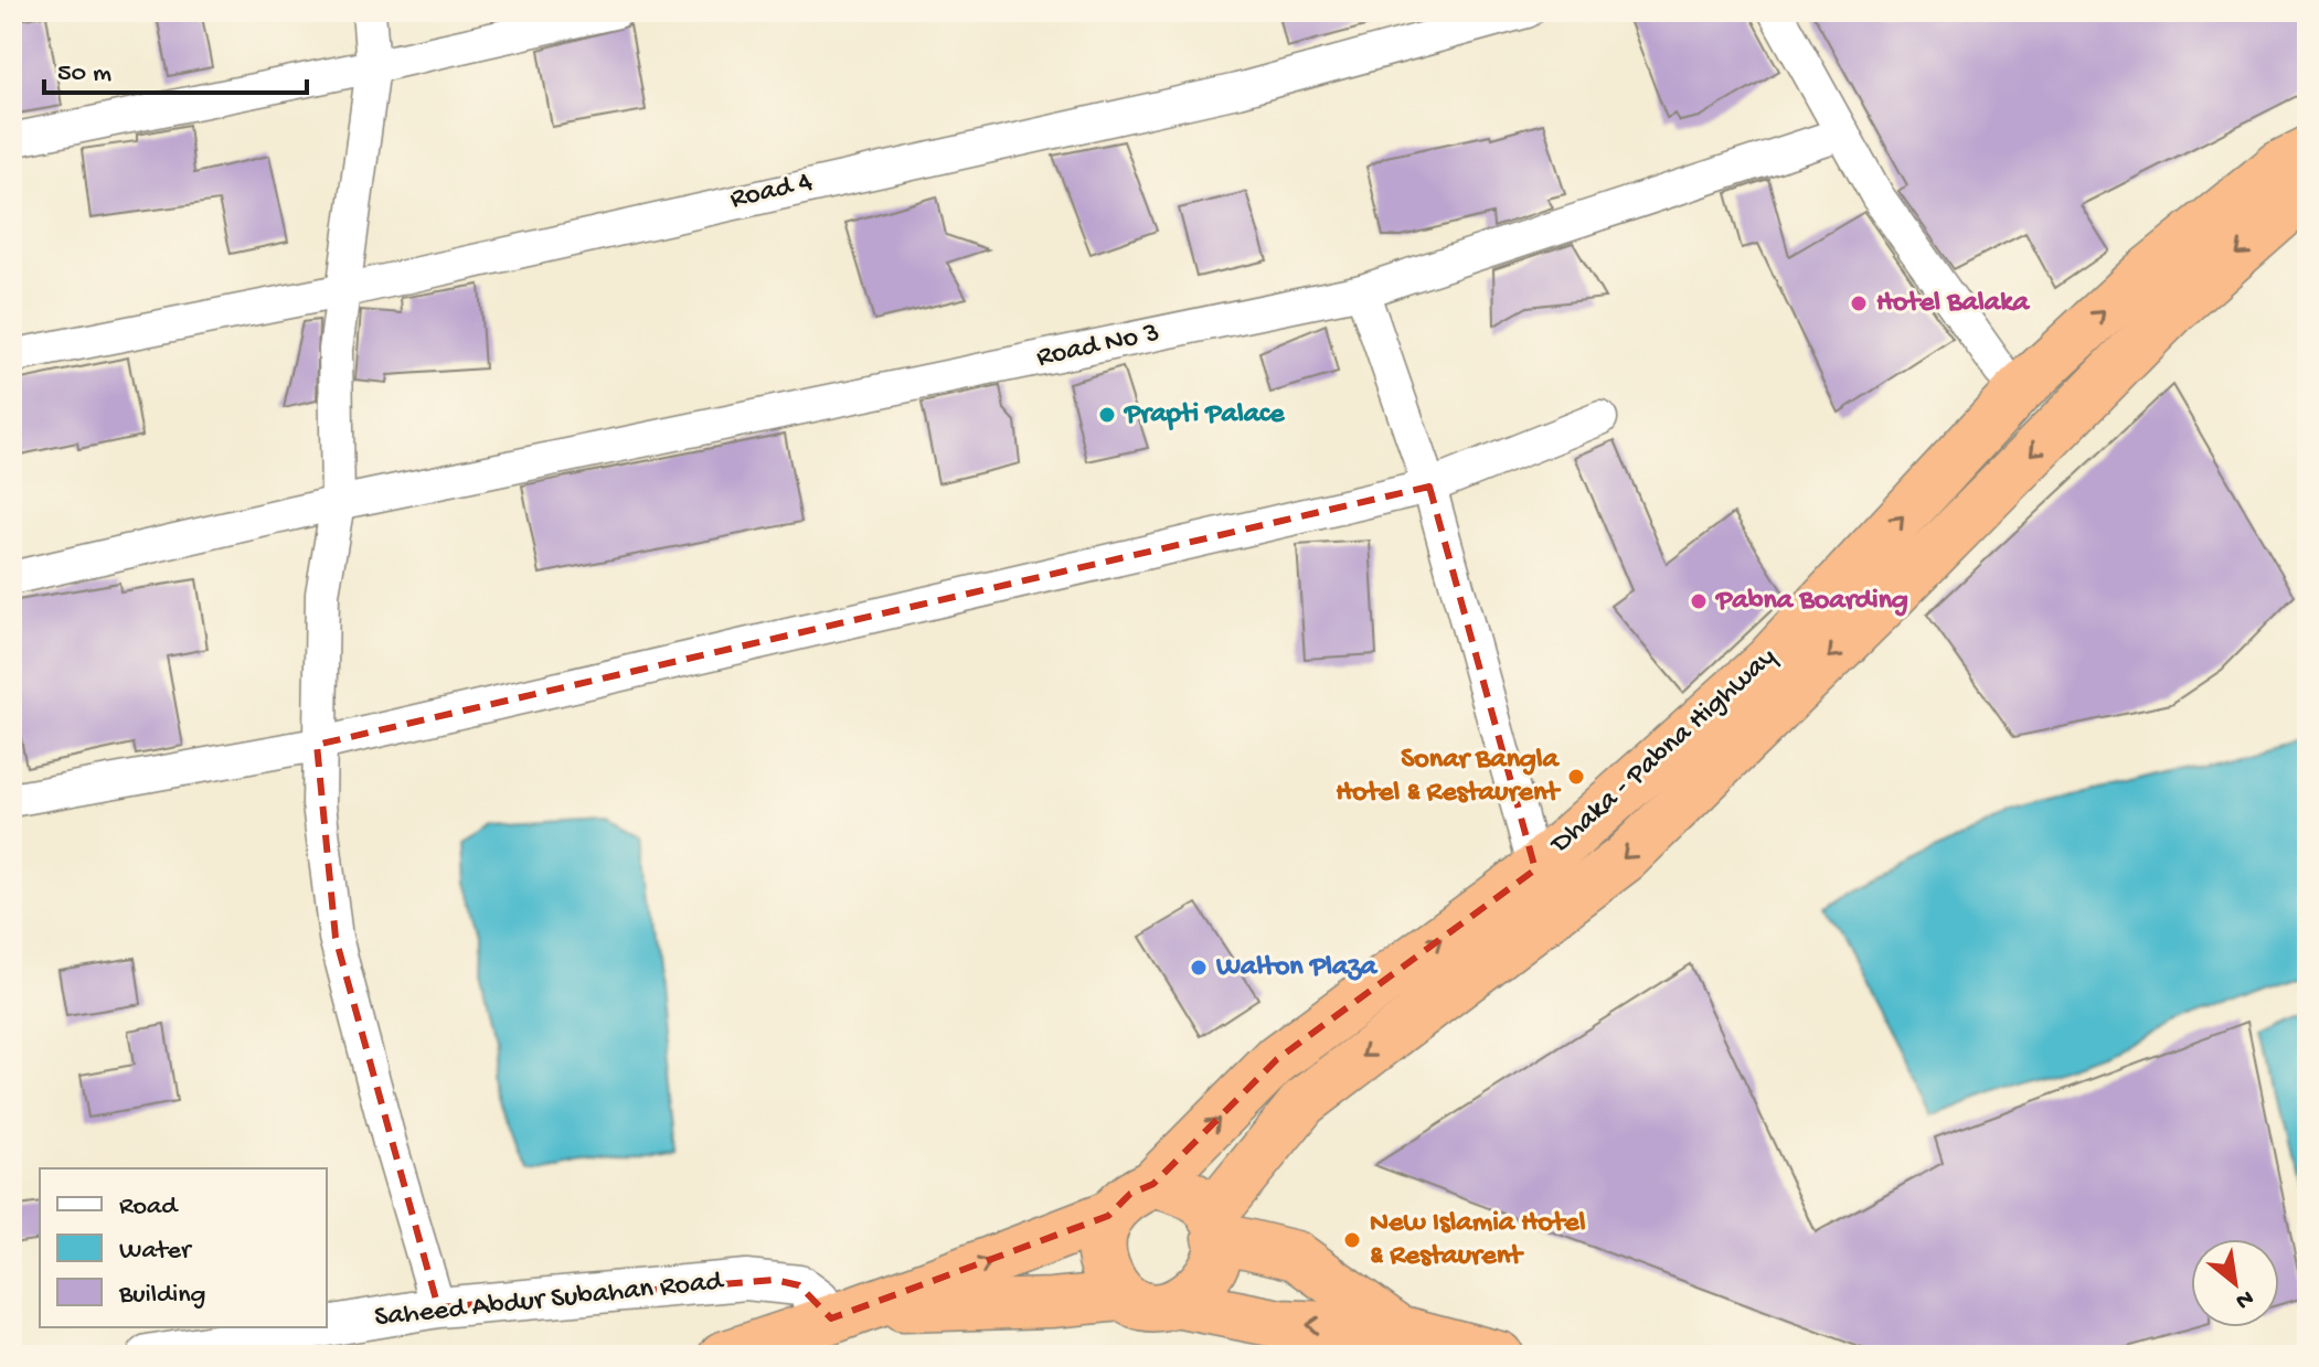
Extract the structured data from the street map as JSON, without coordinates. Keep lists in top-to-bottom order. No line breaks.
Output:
{"streets":{"highway":["Dhaka - Pabna Highway"],"street":["Road 4","Road No 3","Saheed Abdur Subahan Road"]},"places":["Hotel Balaka","Prapti Palace","Pabna Boarding","Sonar Bangla Hotel & Restaurent","Walton Plaza","New Islamia Hotel & Restaurent"],"legend":["Road","Water","Building"],"scale_bar":"50 m","north":"bottom right"}
